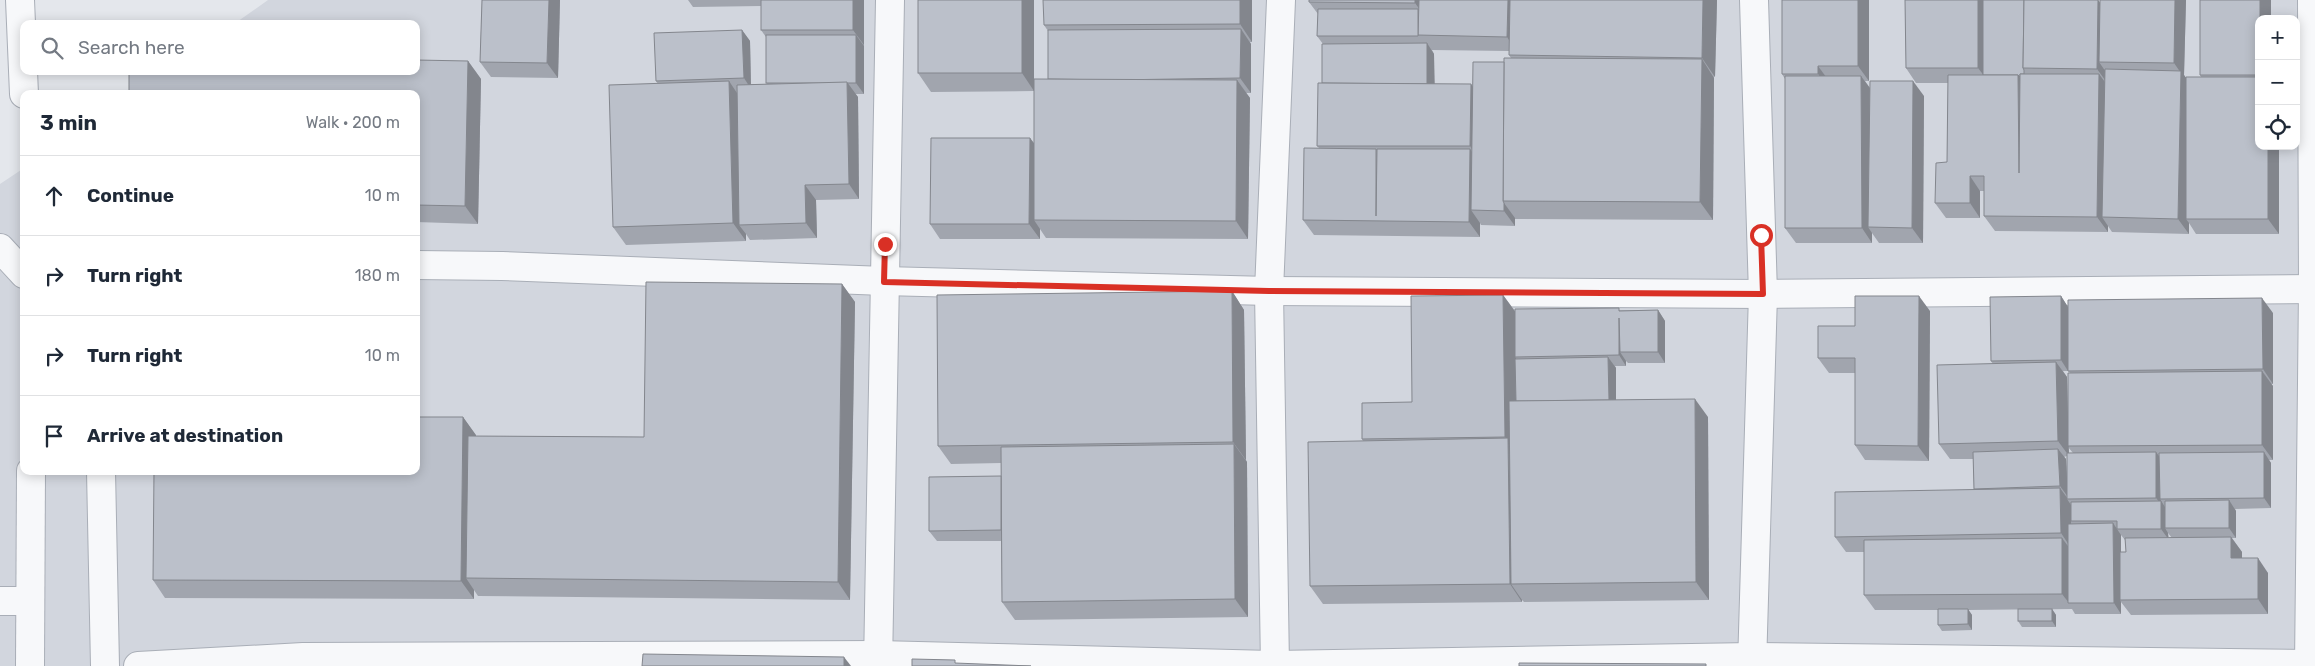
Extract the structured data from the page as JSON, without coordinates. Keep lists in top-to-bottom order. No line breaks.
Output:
{"page":{"map_buttons":["+","−"],"search":"Search here","heading":["3 min","Walk · 200 m"],"list":[["Continue","10 m"],["Turn right","180 m"],["Turn right","10 m"],"Arrive at destination"]}}
